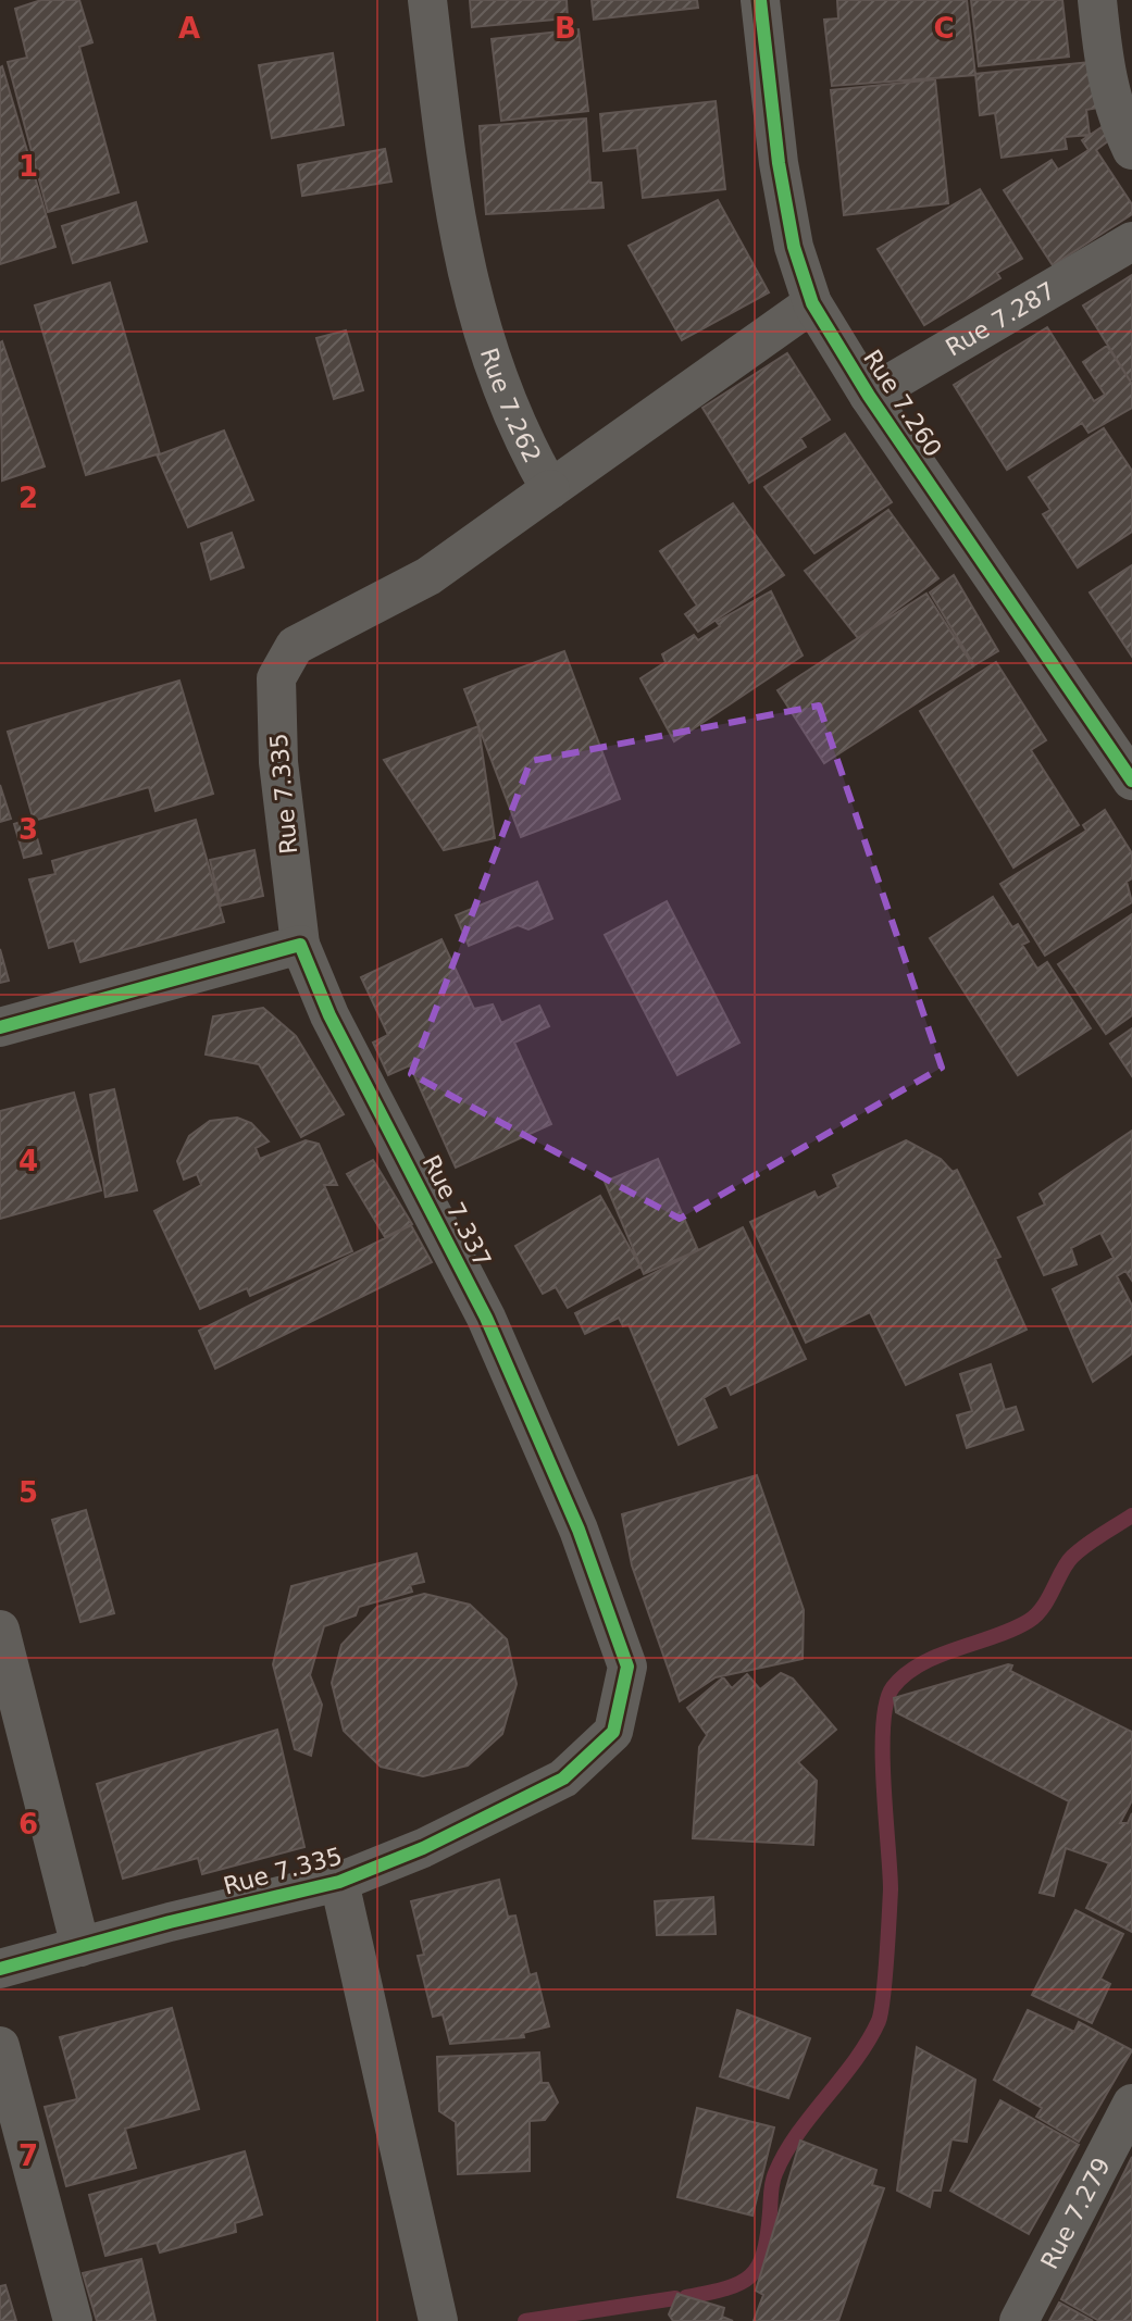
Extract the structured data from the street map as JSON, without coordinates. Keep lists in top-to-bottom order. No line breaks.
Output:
{"streets":{"street":["Rue 7.287","Rue 7.260","Rue 7.262","Rue 7.335","Rue 7.337","Rue 7.279"]},"crossings":[["Rue 7.287","Rue 7.260"],["Rue 7.260","Rue 7.262"],["Rue 7.262","Rue 7.335"],["Rue 7.335","Rue 7.337"]],"grid":{"columns":["A","B","C"],"rows":["1","2","3","4","5","6","7"]}}
